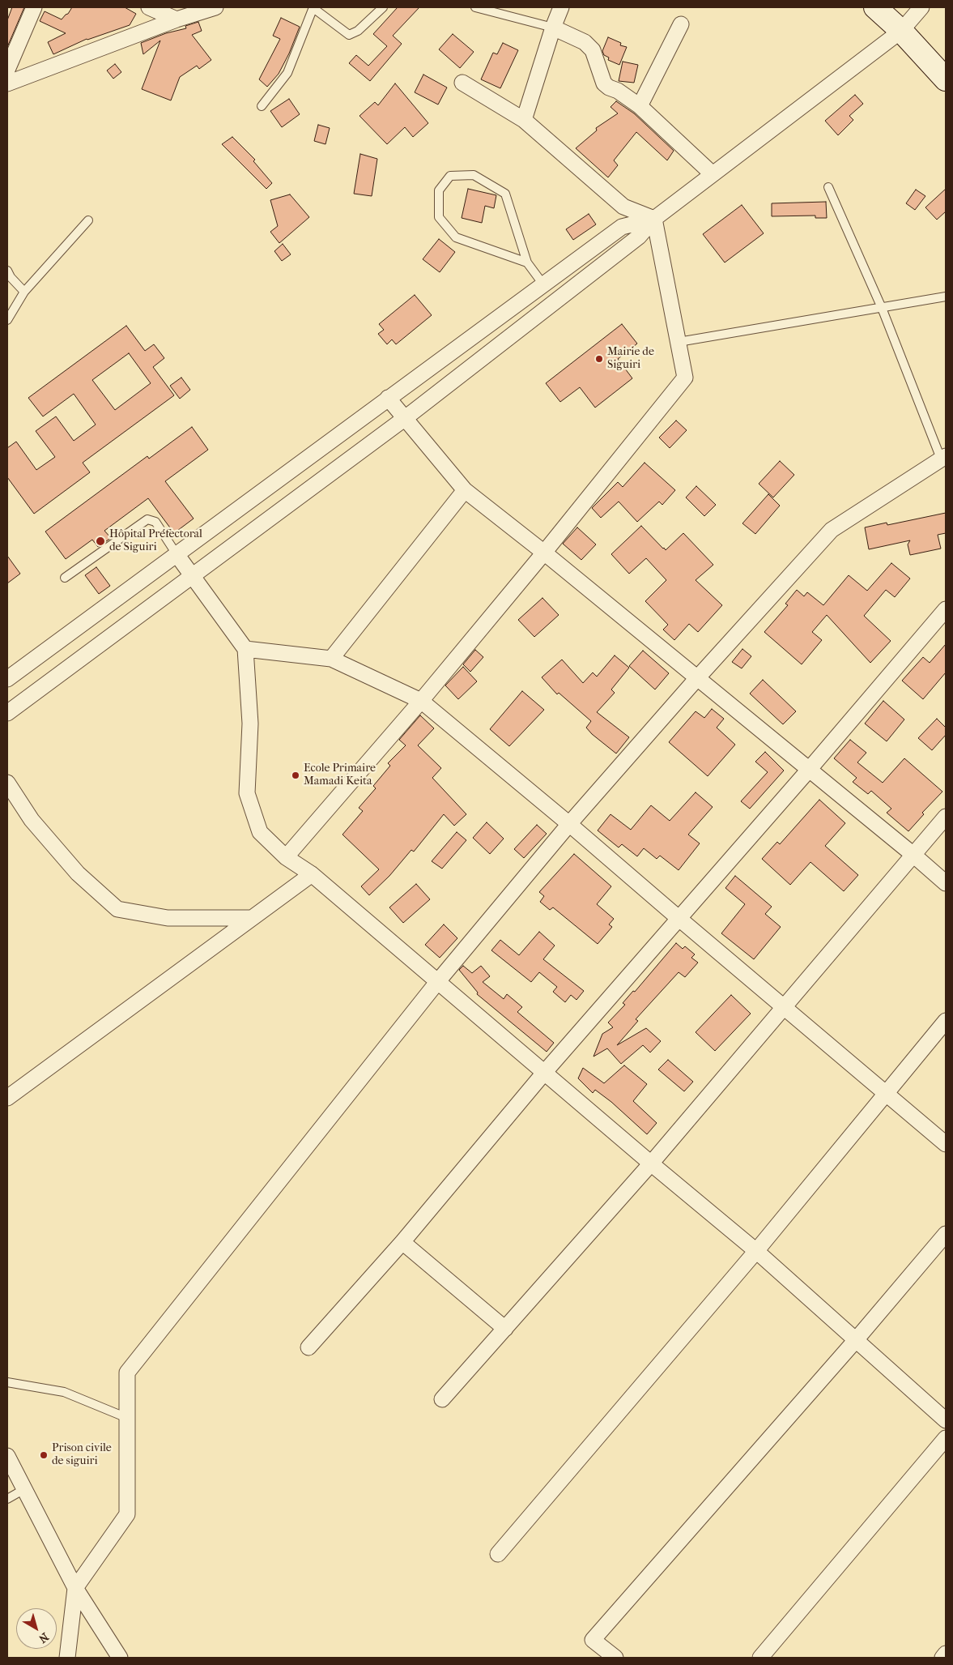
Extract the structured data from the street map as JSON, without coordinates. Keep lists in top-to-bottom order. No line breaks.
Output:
{"places":["Mairie de Siguiri","Hôpital Préfectoral de Siguiri","Ecole Primaire Mamadi Keita","Prison civile de siguiri"],"north":"bottom right"}
